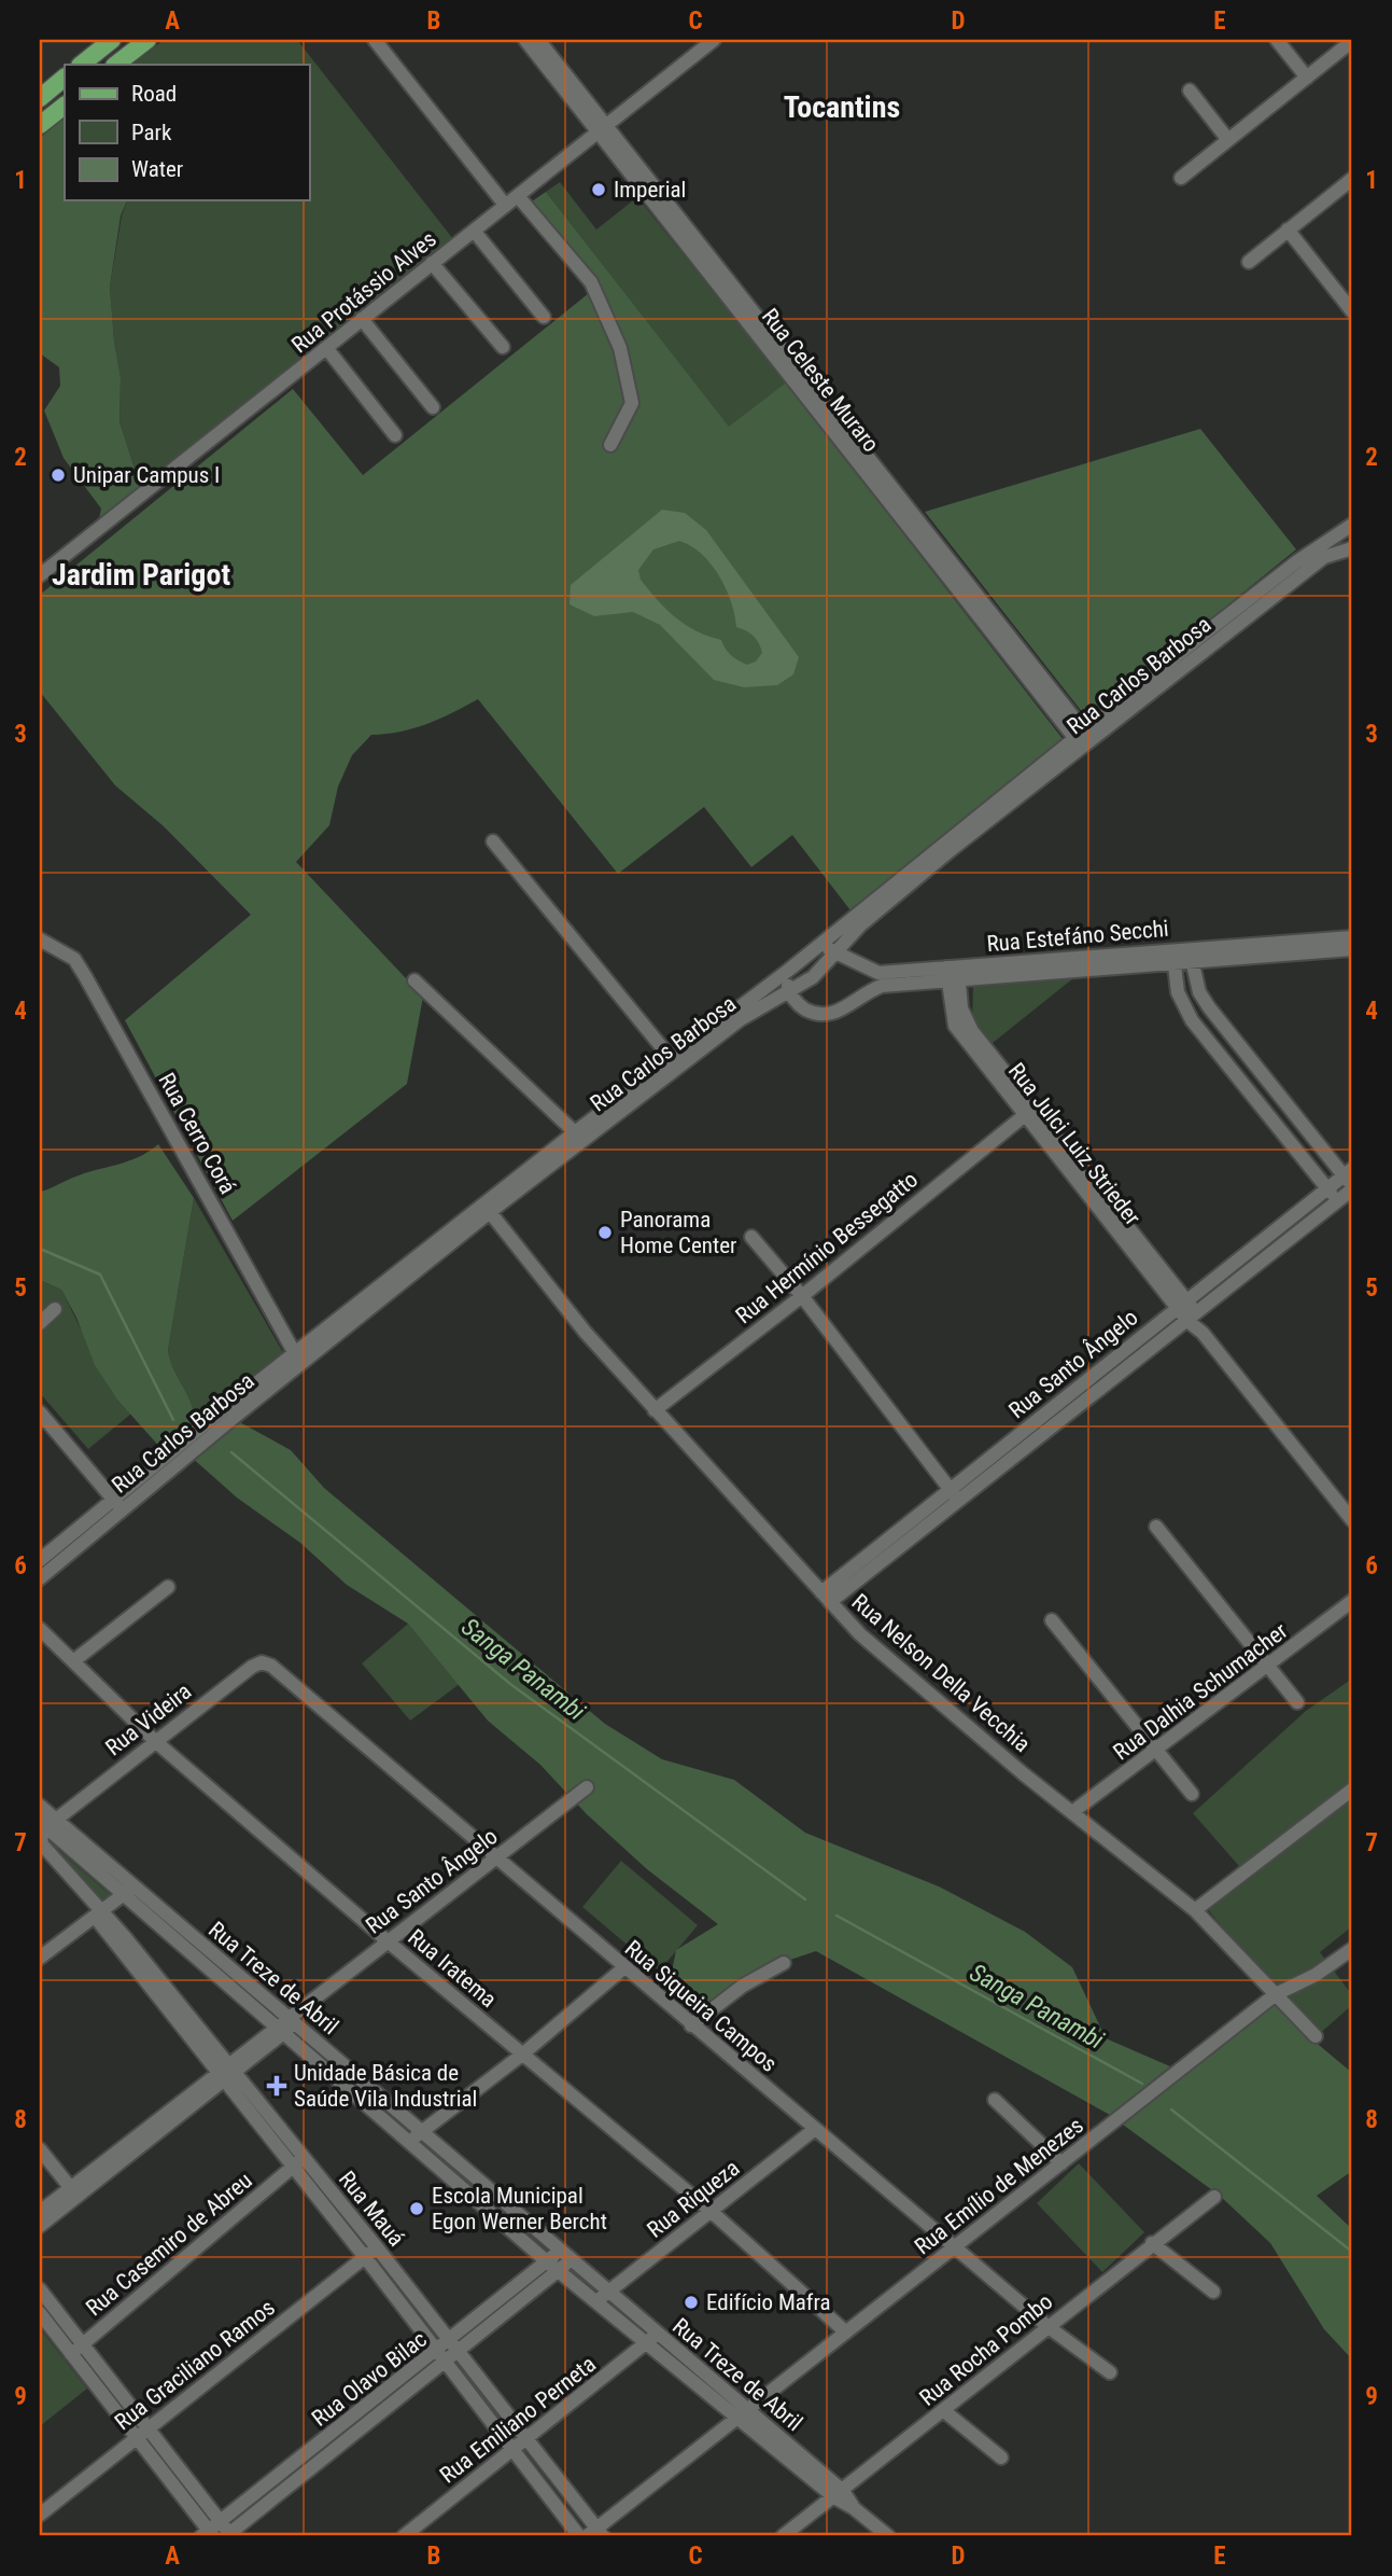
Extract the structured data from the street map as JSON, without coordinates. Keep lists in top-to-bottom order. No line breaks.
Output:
{"streets":{"street":["Rua Protássio Alves","Rua Celeste Muraro","Rua Carlos Barbosa","Rua Estefáno Secchi","Rua Cerro Corá","Rua Julci Luiz Strieder","Rua Hermínio Bessegatto","Rua Santo Ângelo","Rua Nelson Della Vecchia","Rua Dalhia Schumacher","Rua Videira","Rua Iratema","Rua Treze de Abril","Rua Siqueira Campos","Rua Emílio de Menezes","Rua Riqueza","Rua Mauá","Rua Casemiro de Abreu","Rua Rocha Pombo","Rua Graciliano Ramos","Rua Olavo Bilac","Rua Emiliano Perneta"]},"crossings":[["Rua Protássio Alves","Rua Celeste Muraro"],["Rua Celeste Muraro","Rua Carlos Barbosa"],["Rua Carlos Barbosa","Rua Estefáno Secchi"],["Rua Carlos Barbosa","Rua Cerro Corá"],["Rua Carlos Barbosa","Rua Nelson Della Vecchia"],["Rua Estefáno Secchi","Rua Julci Luiz Strieder"],["Rua Julci Luiz Strieder","Rua Hermínio Bessegatto"],["Rua Julci Luiz Strieder","Rua Santo Ângelo"],["Rua Hermínio Bessegatto","Rua Nelson Della Vecchia"],["Rua Santo Ângelo","Rua Nelson Della Vecchia"],["Rua Santo Ângelo","Rua Iratema"],["Rua Santo Ângelo","Rua Treze de Abril"],["Rua Santo Ângelo","Rua Siqueira Campos"],["Rua Santo Ângelo","Rua Mauá"],["Rua Nelson Della Vecchia","Rua Dalhia Schumacher"],["Rua Nelson Della Vecchia","Rua Emílio de Menezes"],["Rua Videira","Rua Iratema"],["Rua Videira","Rua Treze de Abril"],["Rua Videira","Rua Siqueira Campos"],["Rua Videira","Rua Mauá"],["Rua Iratema","Rua Emílio de Menezes"],["Rua Iratema","Rua Riqueza"],["Rua Treze de Abril","Rua Emílio de Menezes"],["Rua Treze de Abril","Rua Riqueza"],["Rua Treze de Abril","Rua Mauá"],["Rua Treze de Abril","Rua Rocha Pombo"],["Rua Treze de Abril","Rua Olavo Bilac"],["Rua Treze de Abril","Rua Emiliano Perneta"],["Rua Siqueira Campos","Rua Emílio de Menezes"],["Rua Siqueira Campos","Rua Riqueza"],["Rua Siqueira Campos","Rua Rocha Pombo"],["Rua Emílio de Menezes","Rua Mauá"],["Rua Mauá","Rua Casemiro de Abreu"],["Rua Mauá","Rua Graciliano Ramos"],["Rua Mauá","Rua Olavo Bilac"],["Rua Mauá","Rua Emiliano Perneta"]],"districts":["Tocantins","Jardim Parigot"],"water":["Sanga Panambi"],"places":{"other":["Imperial","Unipar Campus I","Panorama Home Center","Escola Municipal Egon Werner Bercht","Edifício Mafra"],"health":["Unidade Básica de Saúde Vila Industrial"]},"legend":["Road","Park","Water"],"grid":{"columns":["A","B","C","D","E"],"rows":["1","2","3","4","5","6","7","8","9"]}}
